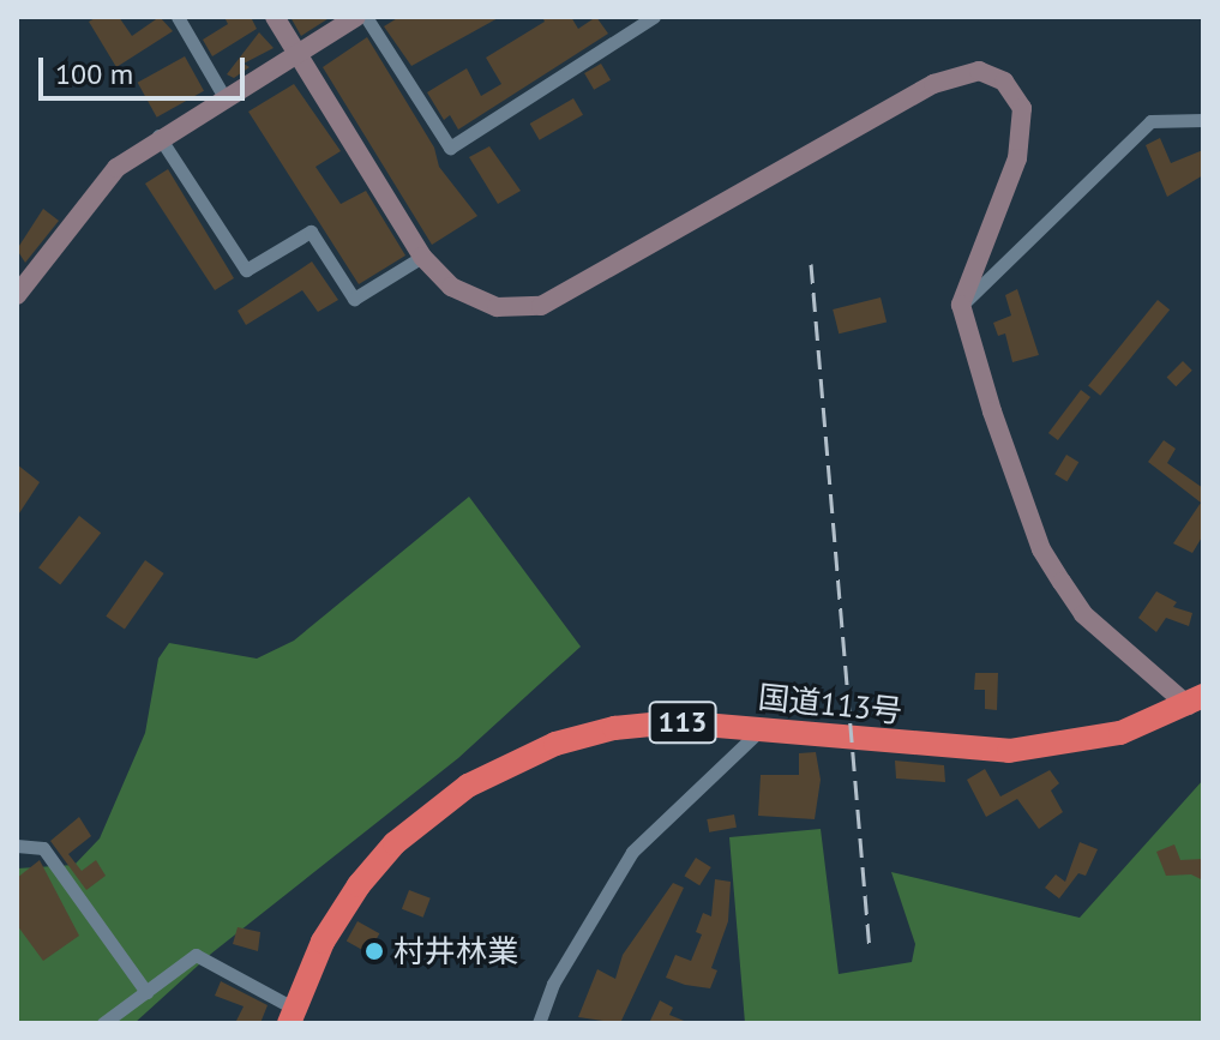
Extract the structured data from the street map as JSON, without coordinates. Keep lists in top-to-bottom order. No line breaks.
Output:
{"streets":{"highway":["国道113号","113"]},"places":["村井林業"],"scale_bar":"100 m"}
